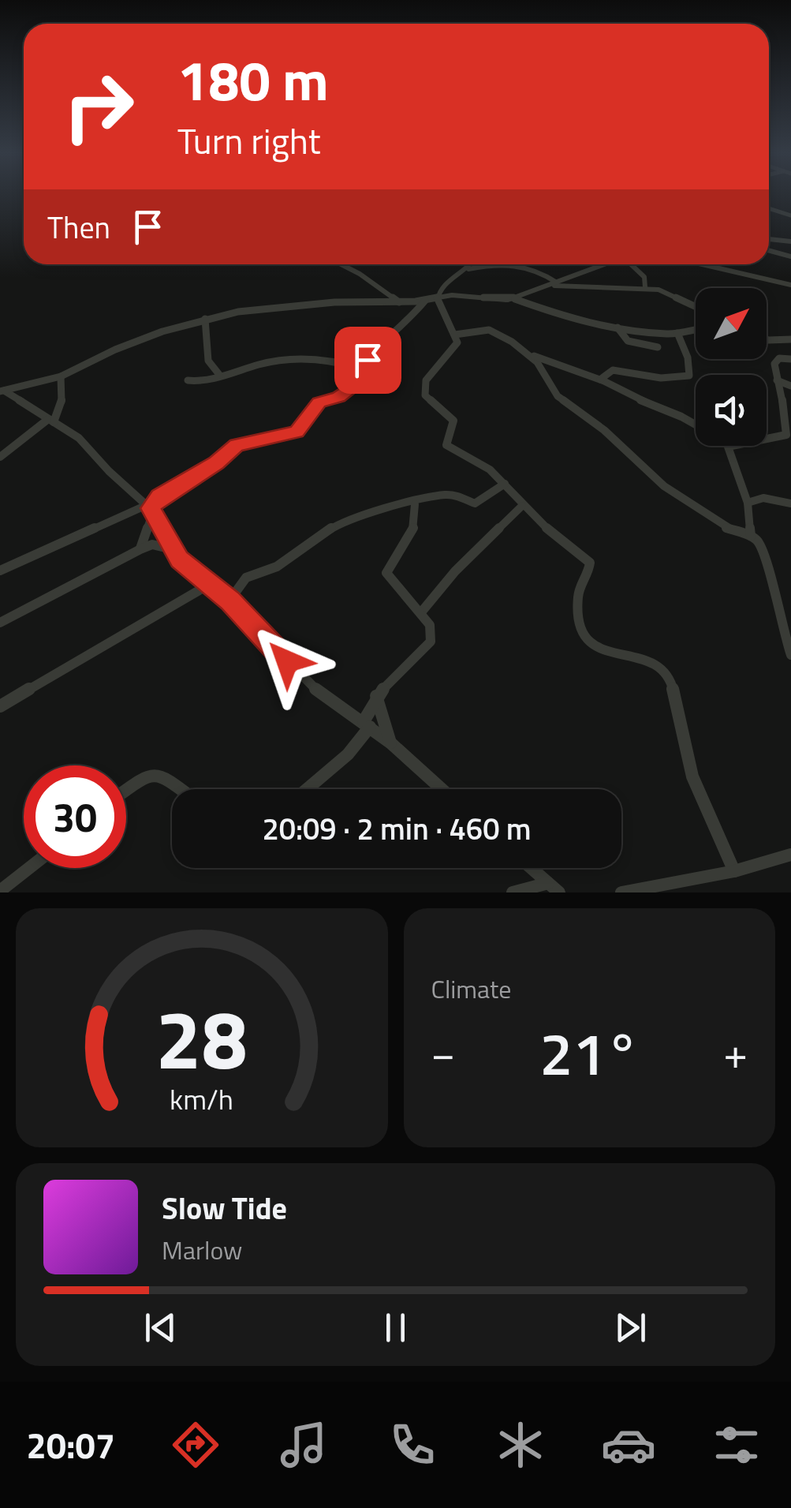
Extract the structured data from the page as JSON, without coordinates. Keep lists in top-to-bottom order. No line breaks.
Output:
{"north":"top right","page":{"turn":["180 m","Turn right"],"then":"Then","limit":"30","trip":"20:09 · 2 min · 460 m","tile":"Climate","heat":["−","21°","+"],"song":["Slow Tide","Marlow"],"tabs":"20:07","gauge":["28","km/h"]}}
